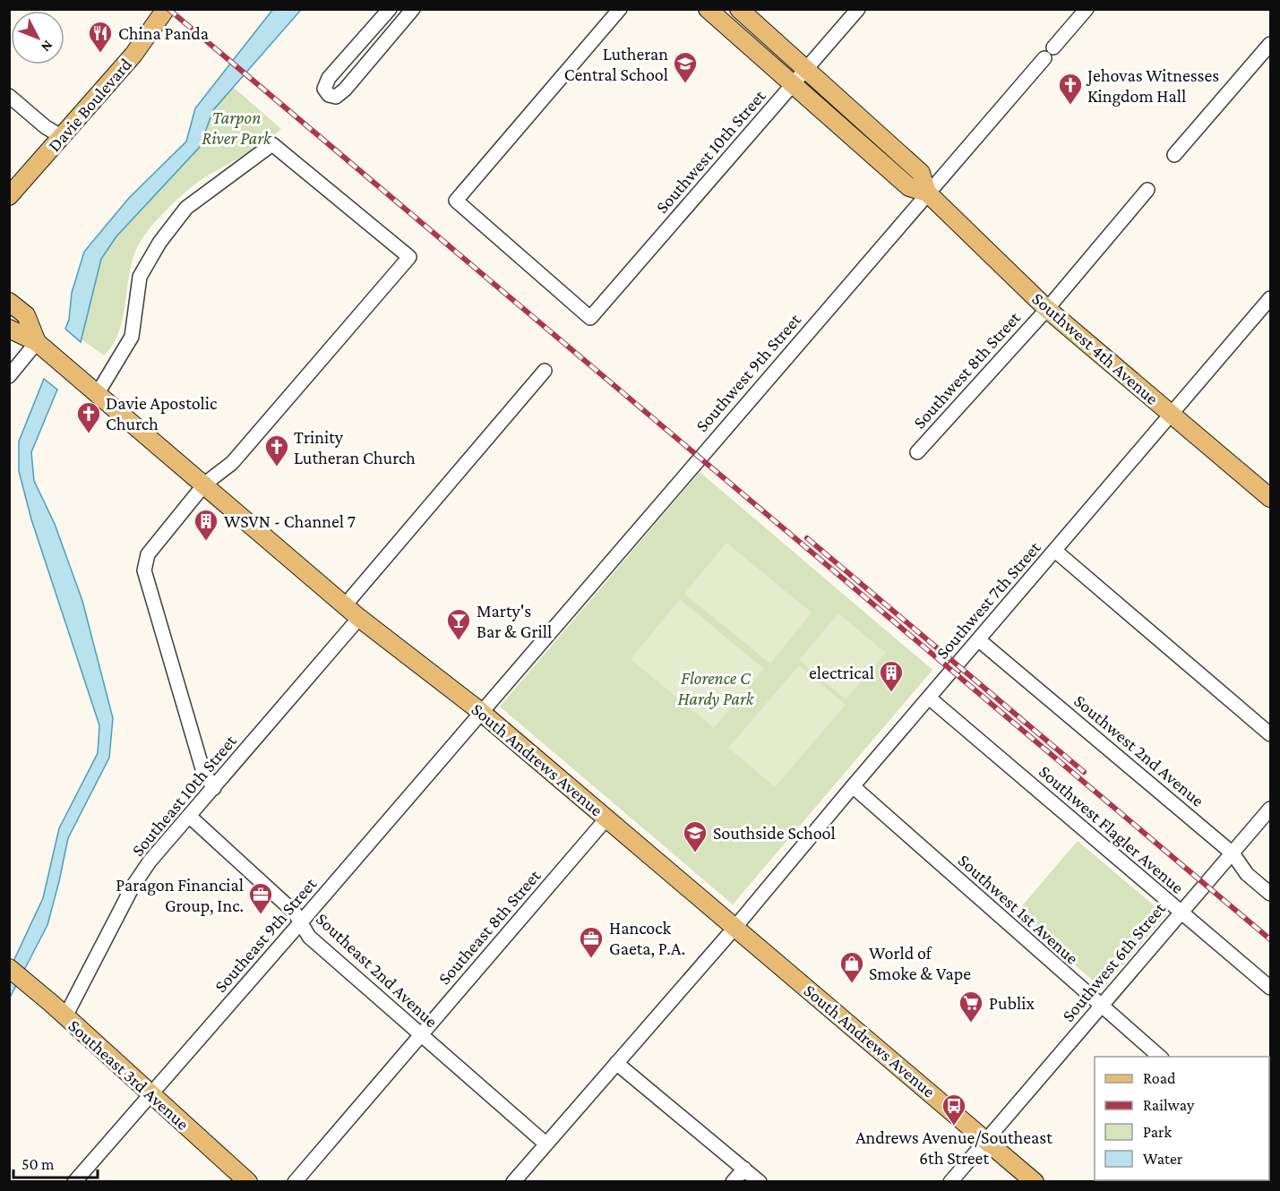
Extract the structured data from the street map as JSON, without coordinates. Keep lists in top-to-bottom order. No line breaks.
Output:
{"streets":{"main road":["Davie Boulevard","Southwest 4th Avenue","South Andrews Avenue","Southeast 3rd Avenue"],"street":["Southwest 10th Street","Southwest 8th Street","Southwest 9th Street","Southwest 7th Street","Southwest 2nd Avenue","Southeast 10th Street","Southwest Flagler Avenue","Southwest 1st Avenue","Southeast 8th Street","Southeast 9th Street","Southwest 6th Street","Southeast 2nd Avenue"]},"crossings":[["Southwest 10th Street","Southwest 4th Avenue"],["Southwest 4th Avenue","Southwest 8th Street"],["Southwest 4th Avenue","Southwest 9th Street"],["Southwest 4th Avenue","Southwest 7th Street"],["Southwest 9th Street","South Andrews Avenue"],["Southwest 9th Street","Southeast 9th Street"],["Southwest 7th Street","Southwest 2nd Avenue"],["Southwest 7th Street","South Andrews Avenue"],["Southwest 7th Street","Southwest Flagler Avenue"],["Southwest 7th Street","Southwest 1st Avenue"],["Southwest 7th Street","Southeast 2nd Avenue"],["Southwest 2nd Avenue","Southwest 6th Street"],["South Andrews Avenue","Southeast 10th Street"],["South Andrews Avenue","Southeast 8th Street"],["South Andrews Avenue","Southeast 9th Street"],["South Andrews Avenue","Southwest 6th Street"],["Southeast 10th Street","Southeast 2nd Avenue"],["Southeast 10th Street","Southeast 3rd Avenue"],["Southwest Flagler Avenue","Southwest 6th Street"],["Southwest 1st Avenue","Southwest 6th Street"],["Southeast 8th Street","Southeast 2nd Avenue"],["Southeast 9th Street","Southeast 2nd Avenue"],["Southeast 9th Street","Southeast 3rd Avenue"]],"parks":["Tarpon River Park","Florence C Hardy Park"],"places":{"restaurant":["China Panda"],"school or university":["Lutheran Central School","Southside School"],"church":["Jehovas Witnesses Kingdom Hall","Davie Apostolic Church","Trinity Lutheran Church"],"building":["WSVN - Channel 7","electrical"],"bar":["Marty's Bar & Grill"],"office":["Paragon Financial Group, Inc.","Hancock Gaeta, P.A."],"shop":["World of Smoke & Vape"],"supermarket":["Publix"],"bus stop":["Andrews Avenue/Southeast 6th Street"]},"legend":["Road","Railway","Park","Water"],"scale_bar":"50 m","north":"bottom right"}
